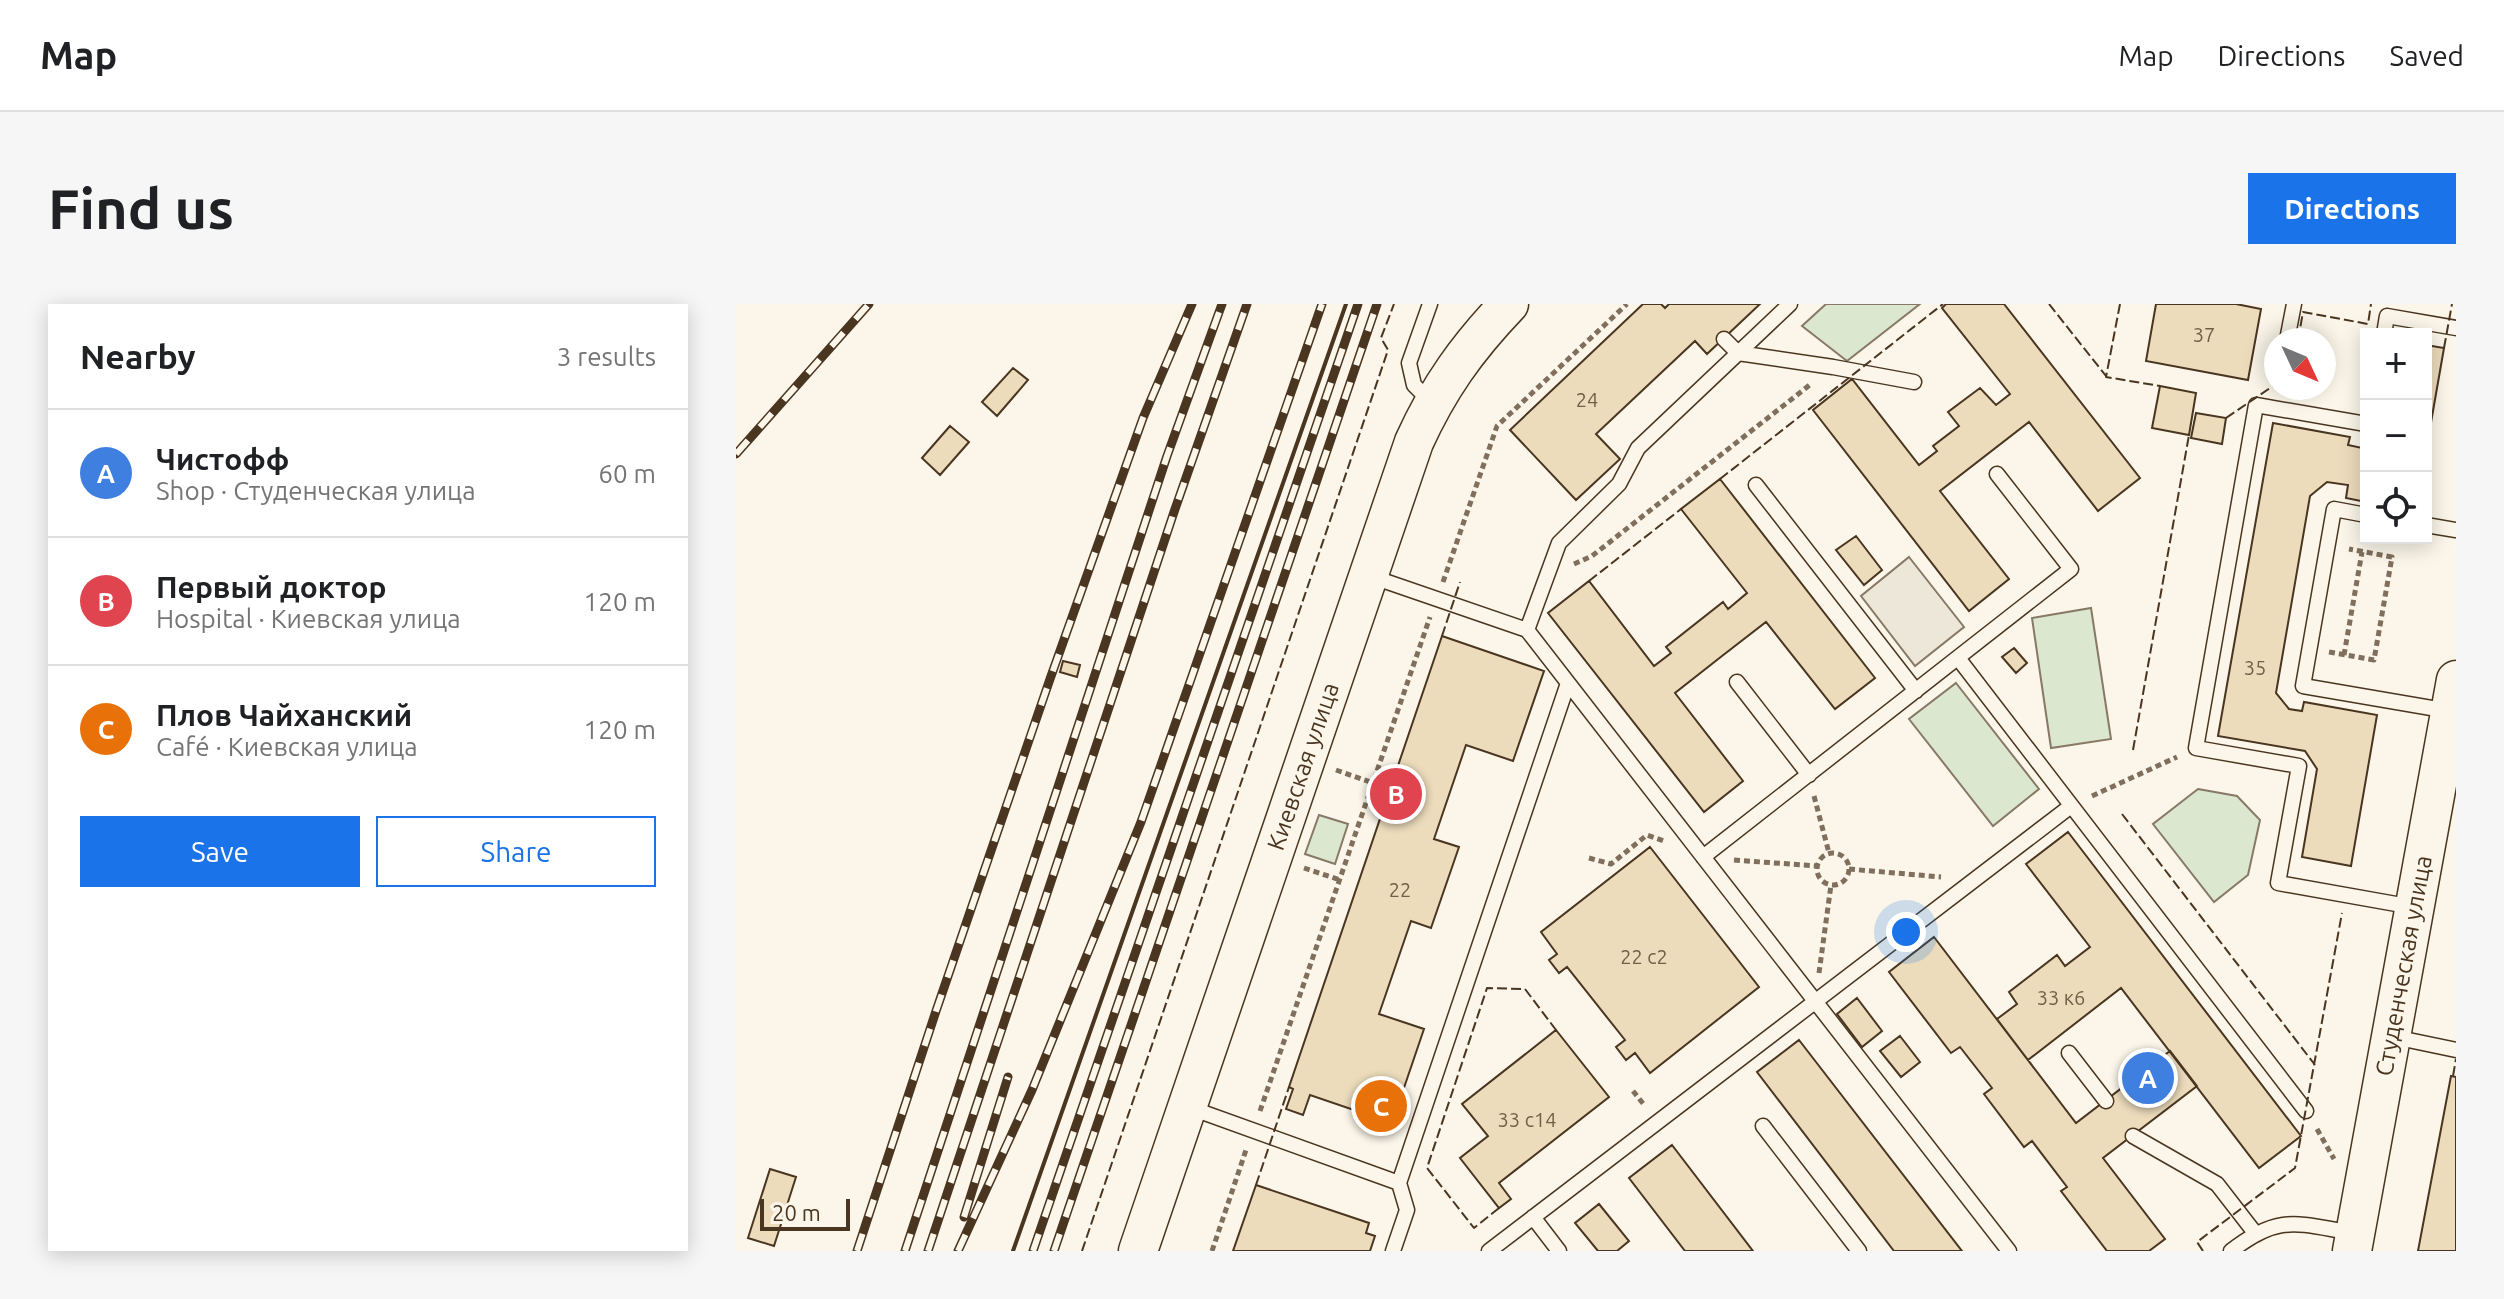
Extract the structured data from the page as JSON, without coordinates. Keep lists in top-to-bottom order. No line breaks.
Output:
{"streets":{"street":["Киевская улица","Студенческая улица"]},"house_numbers":["37","24","35","22","22 с2","33 к6","33 с14"],"scale_bar":"20 m","north":"bottom right","page":{"header":"Map","nav":["Map","Directions","Saved"],"buttons":["Directions",["Save","Share"]],"title":"Find us","heading":["Nearby","3 results"],"map_buttons":["+","−"],"list":[{"mark":"A","name":"Чистофф","note":"Shop · Студенческая улица","value":"60 m"},{"mark":"B","name":"Первый доктор","note":"Hospital · Киевская улица","value":"120 m"},{"mark":"C","name":"Плов Чайханский","note":"Café · Киевская улица","value":"120 m"}],"pins":["B","A","C"],"scale":"20 m"}}
